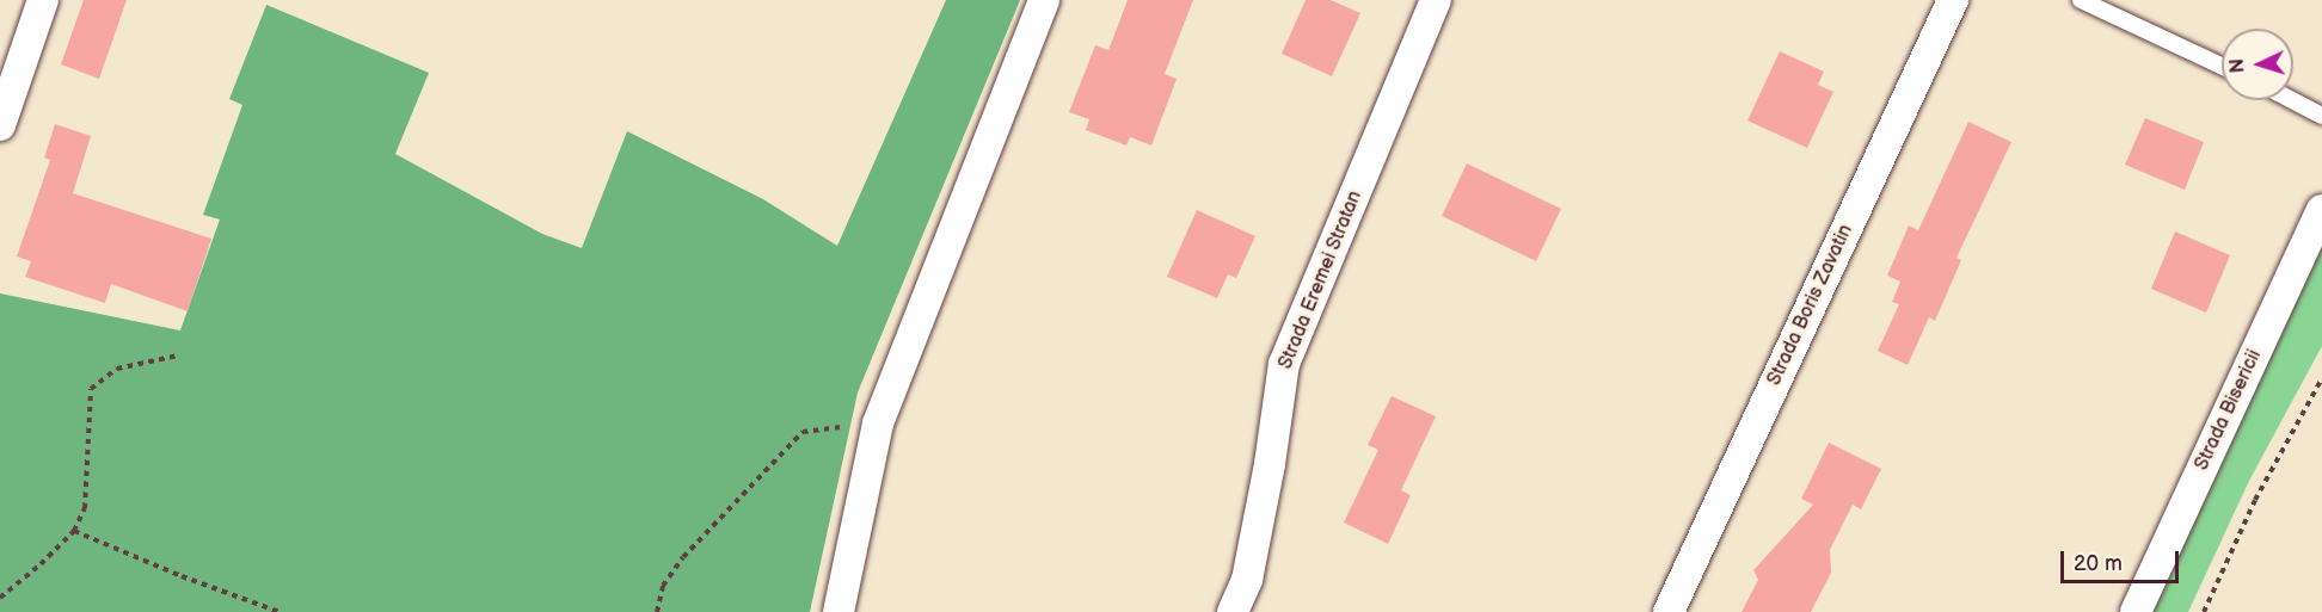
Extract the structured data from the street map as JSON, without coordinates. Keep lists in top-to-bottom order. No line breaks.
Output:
{"streets":{"street":["Strada Eremei Stratan","Strada Boris Zavatin","Strada Bisericii"]},"scale_bar":"20 m","north":"left"}
